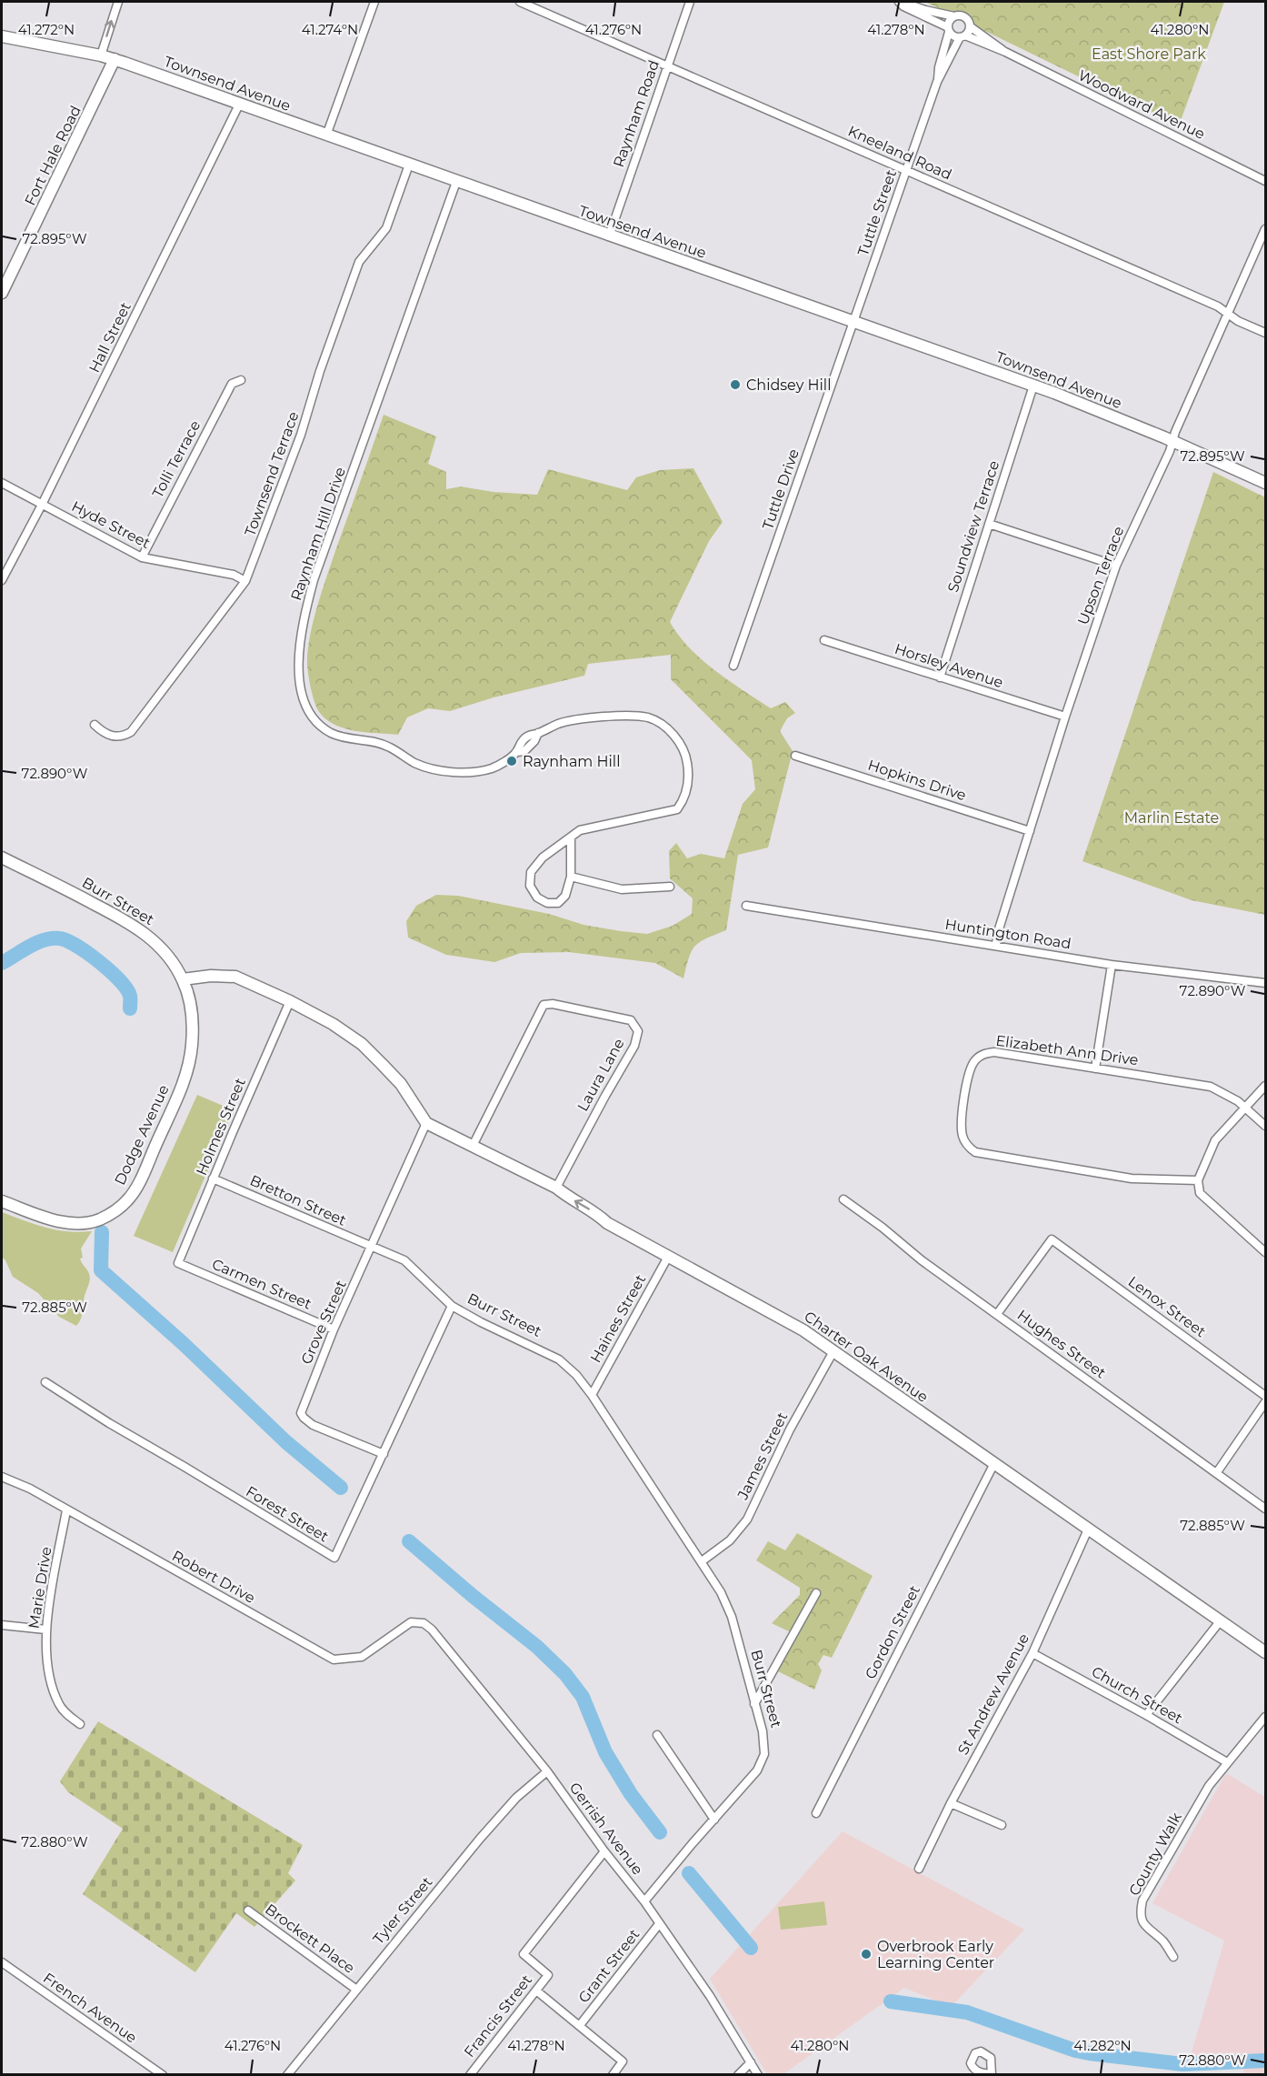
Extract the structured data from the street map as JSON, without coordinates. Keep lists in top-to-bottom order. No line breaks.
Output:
{"streets":{"main road":["Townsend Avenue","Fort Hale Road","Burr Street","Dodge Avenue","Charter Oak Avenue"],"street":["Woodward Avenue","Raynham Road","Kneeland Road","Tuttle Street","Hall Street","Tolli Terrace","Townsend Terrace","Tuttle Drive","Hyde Street","Soundview Terrace","Raynham Hill Drive","Upson Terrace","Horsley Avenue","Hopkins Drive","Huntington Road","Elizabeth Ann Drive","Laura Lane","Holmes Street","Bretton Street","Carmen Street","Lenox Street","Haines Street","Grove Street","Hughes Street","James Street","Forest Street","Robert Drive","Marie Drive","Gordon Street","St Andrew Avenue","Church Street","Gerrish Avenue","County Walk","Tyler Street","Brockett Place","Grant Street","French Avenue","Francis Street"]},"crossings":[["Townsend Avenue","Raynham Road"],["Townsend Avenue","Fort Hale Road"],["Townsend Avenue","Tuttle Street"],["Townsend Avenue","Hall Street"],["Townsend Avenue","Townsend Terrace"],["Townsend Avenue","Tuttle Drive"],["Townsend Avenue","Soundview Terrace"],["Townsend Avenue","Raynham Hill Drive"],["Townsend Avenue","Upson Terrace"],["Woodward Avenue","Tuttle Street"],["Raynham Road","Kneeland Road"],["Kneeland Road","Tuttle Street"],["Kneeland Road","Upson Terrace"],["Tuttle Street","Tuttle Drive"],["Hall Street","Hyde Street"],["Tolli Terrace","Hyde Street"],["Townsend Terrace","Hyde Street"],["Soundview Terrace","Horsley Avenue"],["Upson Terrace","Horsley Avenue"],["Upson Terrace","Hopkins Drive"],["Upson Terrace","Huntington Road"],["Burr Street","Dodge Avenue"],["Burr Street","Bretton Street"],["Burr Street","Haines Street"],["Burr Street","Grove Street"],["Burr Street","James Street"],["Burr Street","Forest Street"],["Burr Street","Gerrish Avenue"],["Laura Lane","Charter Oak Avenue"],["Holmes Street","Bretton Street"],["Holmes Street","Carmen Street"],["Bretton Street","Grove Street"],["Carmen Street","Grove Street"],["Lenox Street","Hughes Street"],["Haines Street","Charter Oak Avenue"],["Grove Street","Forest Street"],["Charter Oak Avenue","James Street"],["Charter Oak Avenue","Gordon Street"],["Charter Oak Avenue","St Andrew Avenue"],["Robert Drive","Marie Drive"],["Robert Drive","Gerrish Avenue"],["St Andrew Avenue","Church Street"],["Church Street","County Walk"],["Gerrish Avenue","Tyler Street"],["Gerrish Avenue","Grant Street"],["Gerrish Avenue","Francis Street"],["Tyler Street","Brockett Place"]],"parks":["East Shore Park","Marlin Estate"],"places":["Chidsey Hill","Raynham Hill","Overbrook Early Learning Center"],"coordinates":["41.272°N","41.274°N","41.276°N","41.278°N","41.280°N","72.895°W","72.890°W","72.885°W","72.880°W","41.282°N"]}
